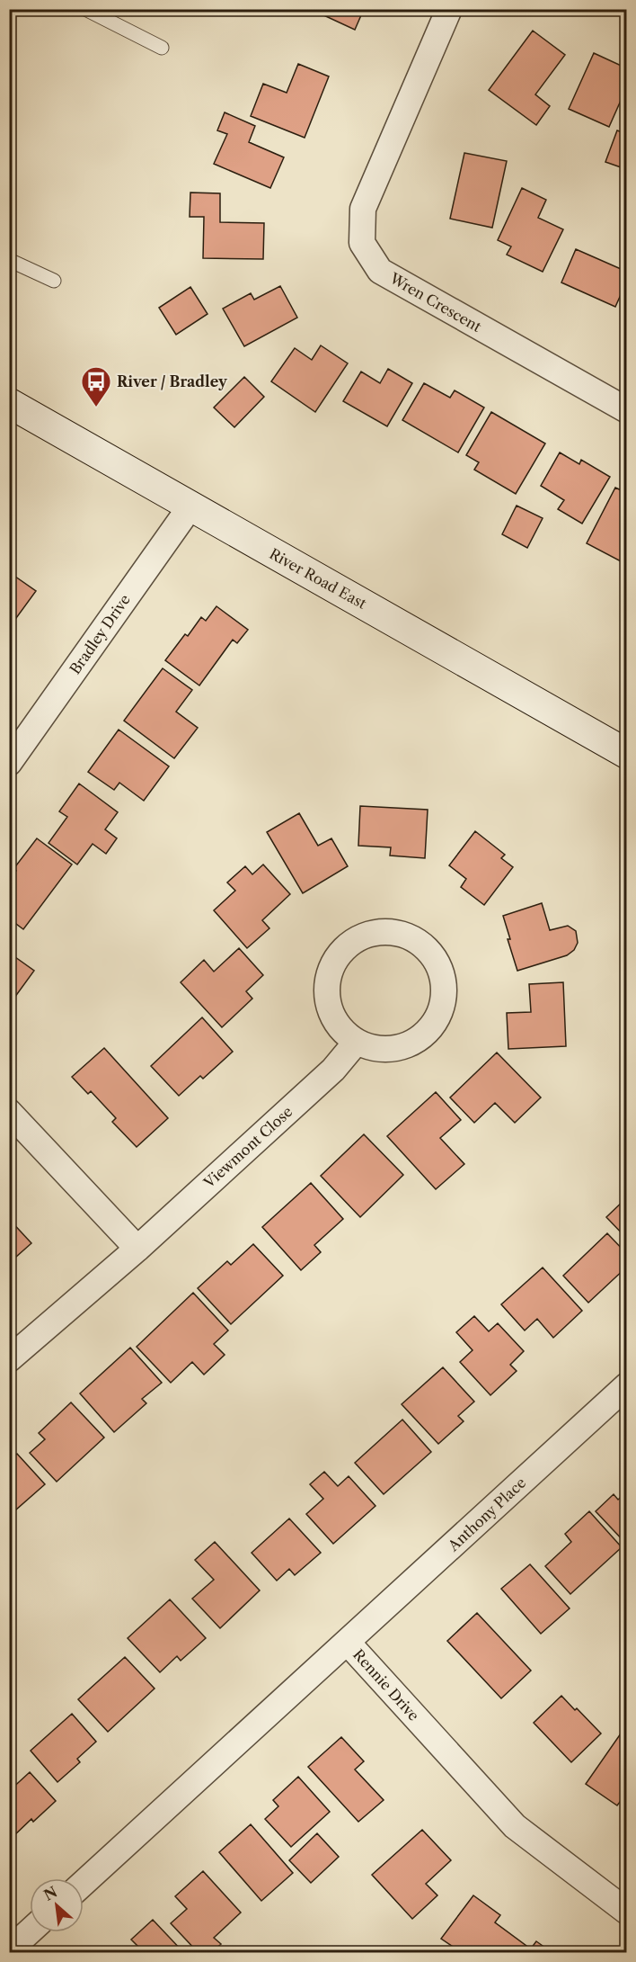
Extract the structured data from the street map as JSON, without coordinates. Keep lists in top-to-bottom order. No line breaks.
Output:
{"streets":{"street":["Wren Crescent","River Road East","Bradley Drive","Viewmont Close","Anthony Place","Rennie Drive"]},"crossings":[["River Road East","Bradley Drive"],["Anthony Place","Rennie Drive"]],"places":{"bus stop":["River / Bradley"]},"north":"top left"}
